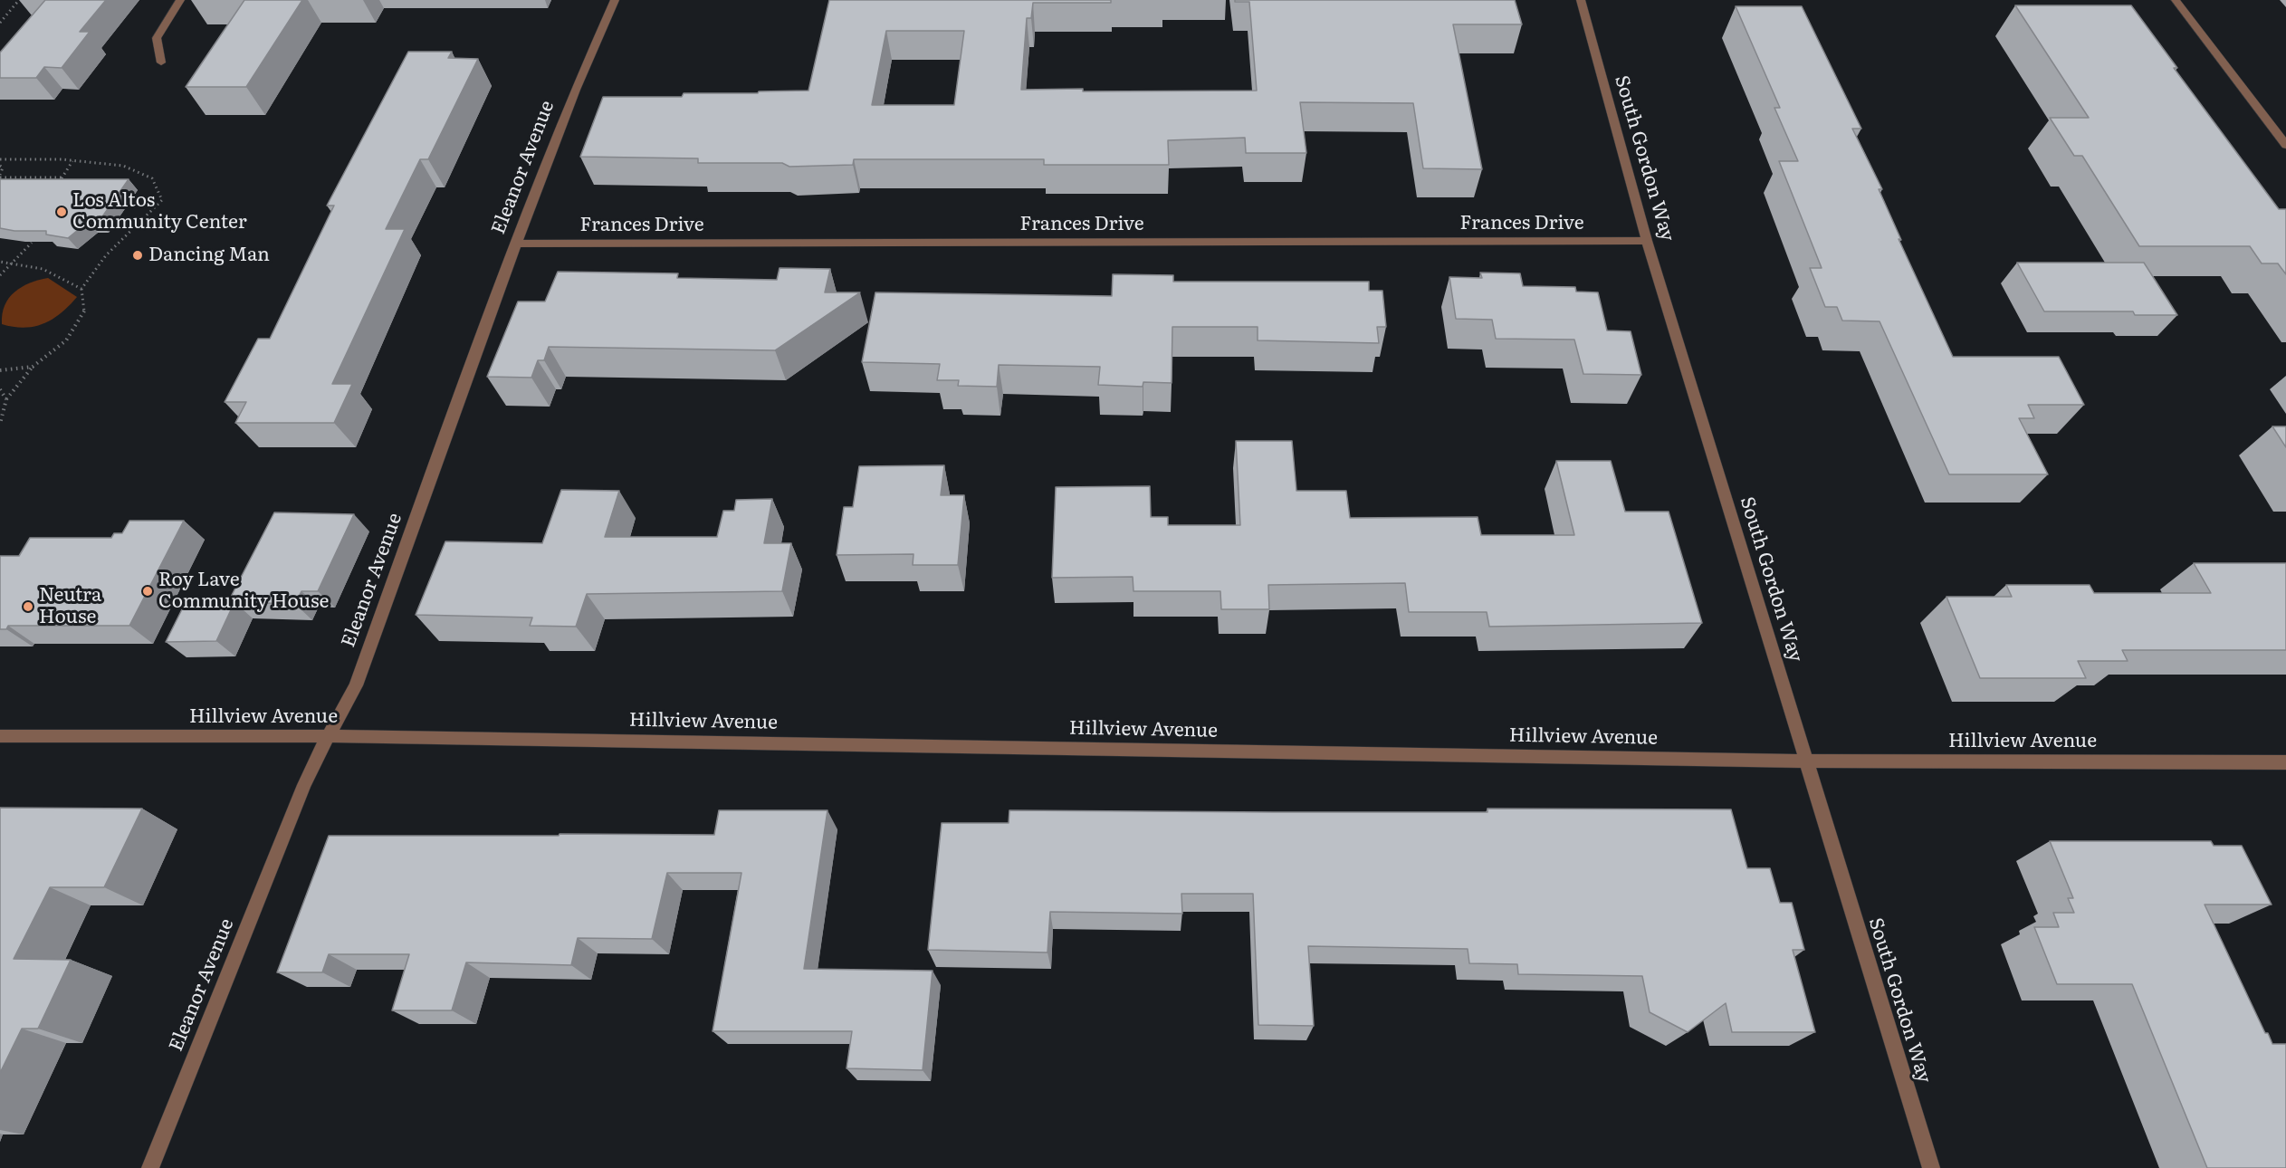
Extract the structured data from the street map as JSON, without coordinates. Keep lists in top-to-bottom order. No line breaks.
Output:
{"streets":{"street":["South Gordon Way","Eleanor Avenue","Frances Drive","Hillview Avenue"]},"crossings":[["South Gordon Way","Frances Drive"],["South Gordon Way","Hillview Avenue"],["Eleanor Avenue","Frances Drive"],["Eleanor Avenue","Hillview Avenue"]],"places":["Los Altos Community Center","Dancing Man","Roy Lave Community House","Neutra House"]}
